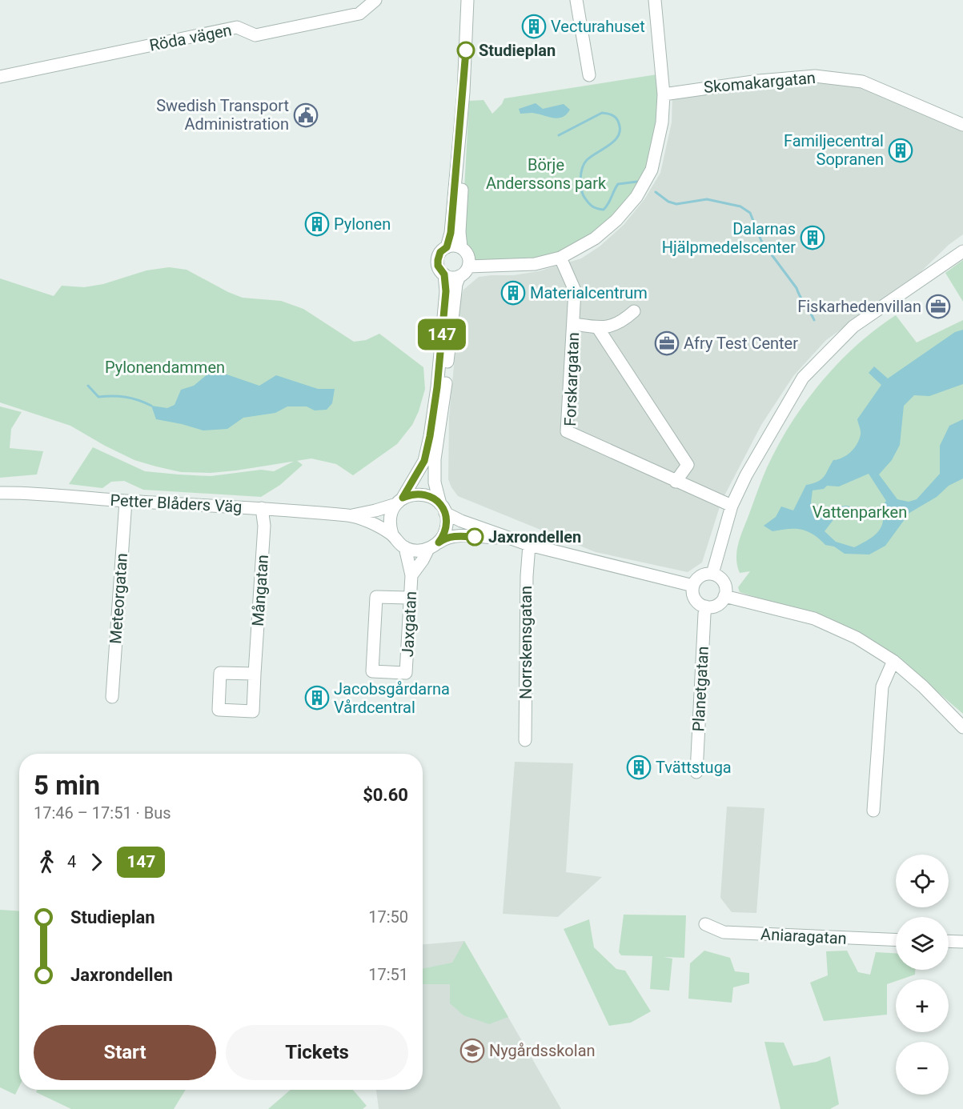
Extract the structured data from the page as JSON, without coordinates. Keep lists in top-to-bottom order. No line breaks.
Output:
{"streets":{"street":["Röda vägen","Skomakargatan","Forskargatan","Petter Blåders Väg","Mångatan","Meteorgatan","Jaxgatan","Norrskensgatan","Planetgatan","Aniaragatan"]},"crossings":[["Petter Blåders Väg","Mångatan"],["Petter Blåders Väg","Meteorgatan"],["Petter Blåders Väg","Jaxgatan"]],"parks":["Börje Anderssons park","Pylonendammen","Vattenparken"],"places":{"building":["Vecturahuset","Familjecentral Sopranen","Pylonen","Dalarnas Hjälpmedelscenter","Materialcentrum","Jacobsgårdarna Vårdcentral","Tvättstuga"],"other":["Studieplan","Jaxrondellen"],"public building":["Swedish Transport Administration"],"office":["Fiskarhedenvillan","Afry Test Center"],"school or university":["Nygårdsskolan"]},"lines":["bus line 147"],"page":{"on_map":"147","heading":["5 min","17:46 – 17:51 · Bus","$0.60"],"legs":["4","147"],"map_buttons":["+","−"],"list":[{"name":"Studieplan","value":"17:50"},{"name":"Jaxrondellen","value":"17:51"}],"buttons":["Start","Tickets"]}}
